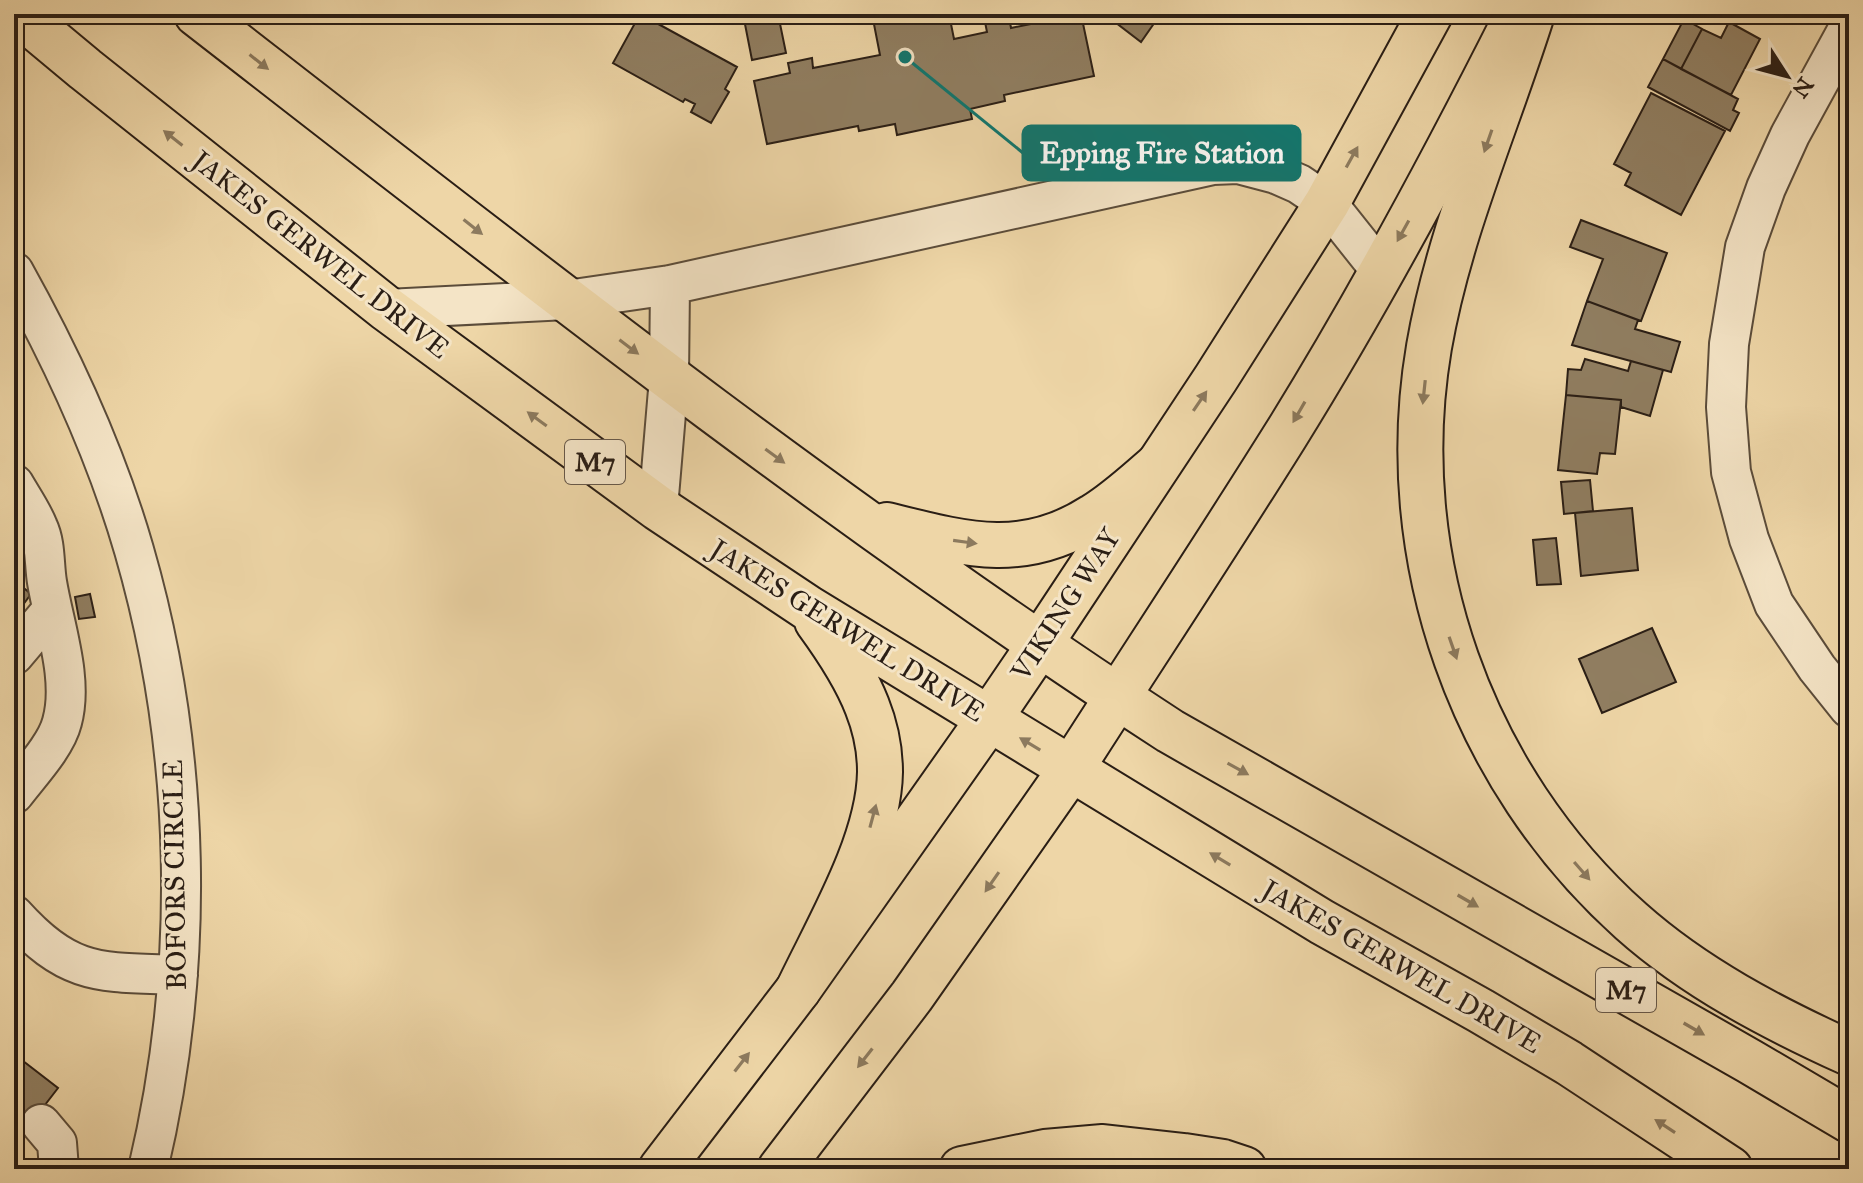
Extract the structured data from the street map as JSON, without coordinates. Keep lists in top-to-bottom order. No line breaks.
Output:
{"streets":{"main road":["JAKES GERWEL DRIVE","M7","VIKING WAY"],"street":["BOFORS CIRCLE"]},"crossings":[["JAKES GERWEL DRIVE","VIKING WAY"],["M7","VIKING WAY"]],"places":["Epping Fire Station"],"north":"bottom right"}
